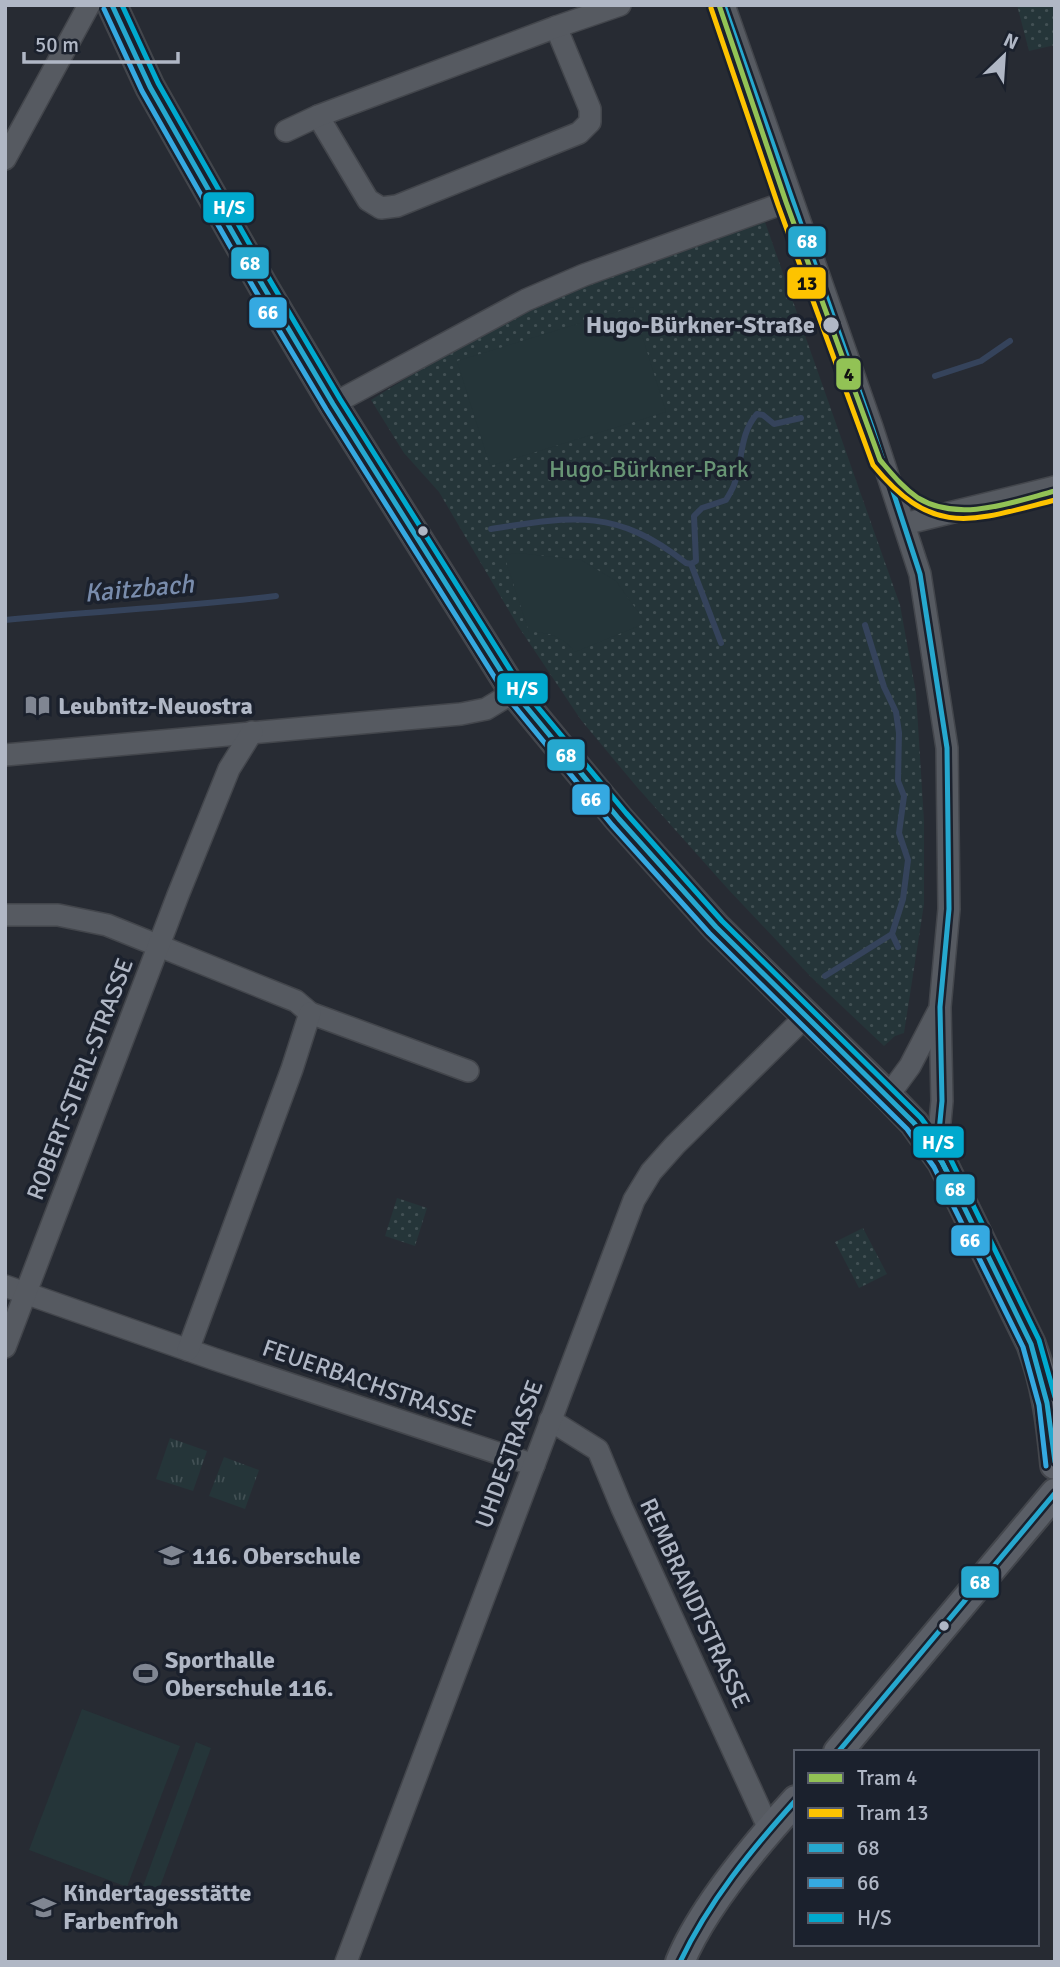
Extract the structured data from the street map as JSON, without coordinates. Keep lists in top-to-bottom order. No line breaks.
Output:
{"streets":{"street":["ROBERT-STERL-STRASSE","FEUERBACHSTRASSE","UHDESTRASSE","REMBRANDTSTRASSE"]},"crossings":[["ROBERT-STERL-STRASSE","FEUERBACHSTRASSE"],["FEUERBACHSTRASSE","UHDESTRASSE"],["UHDESTRASSE","REMBRANDTSTRASSE"]],"water":["Kaitzbach"],"parks":["Hugo-Bürkner-Park"],"places":{"other":["Hugo-Bürkner-Straße"],"library":["Leubnitz-Neuostra"],"school or university":["116. Oberschule","Kindertagesstätte Farbenfroh"],"sports":["Sporthalle Oberschule 116."]},"lines":["tram line 4","transit line 68","transit line H/S","tram line 13","transit line 66"],"legend":["Tram 4","Tram 13","68","66","H/S"],"scale_bar":"50 m","north":"top right"}
